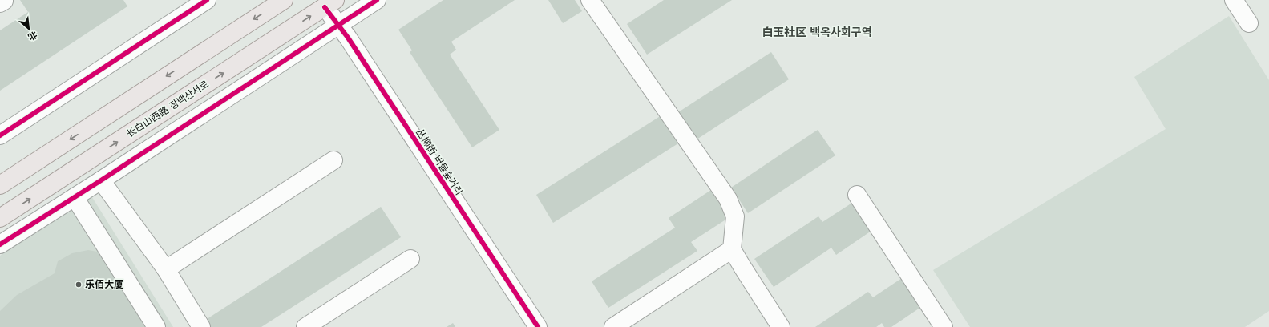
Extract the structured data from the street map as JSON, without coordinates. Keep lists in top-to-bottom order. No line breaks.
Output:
{"streets":{"main road":["长白山西路 장백산서로"],"street":["丛柳街 버들숲거리"]},"crossings":[["长白山西路 장백산서로","丛柳街 버들숲거리"]],"districts":["白玉社区 백옥사회구역"],"places":["乐佰大厦"],"north":"bottom right"}
